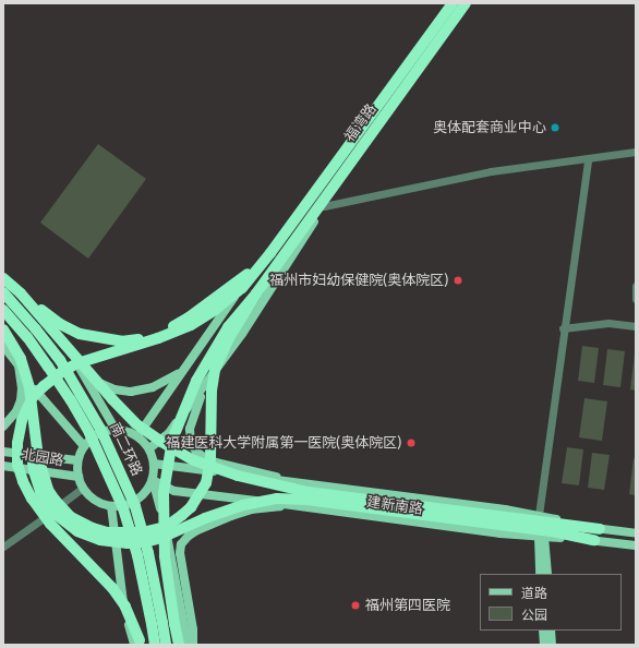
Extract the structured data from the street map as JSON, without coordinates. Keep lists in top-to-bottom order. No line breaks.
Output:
{"streets":{"highway":["福湾路","南二环路"],"main road":["北园路","建新南路"]},"crossings":[["北园路","建新南路"]],"places":["奥体配套商业中心","福州市妇幼保健院(奥体院区)","福建医科大学附属第一医院(奥体院区)","福州第四医院"],"legend":["道路","公园"]}
